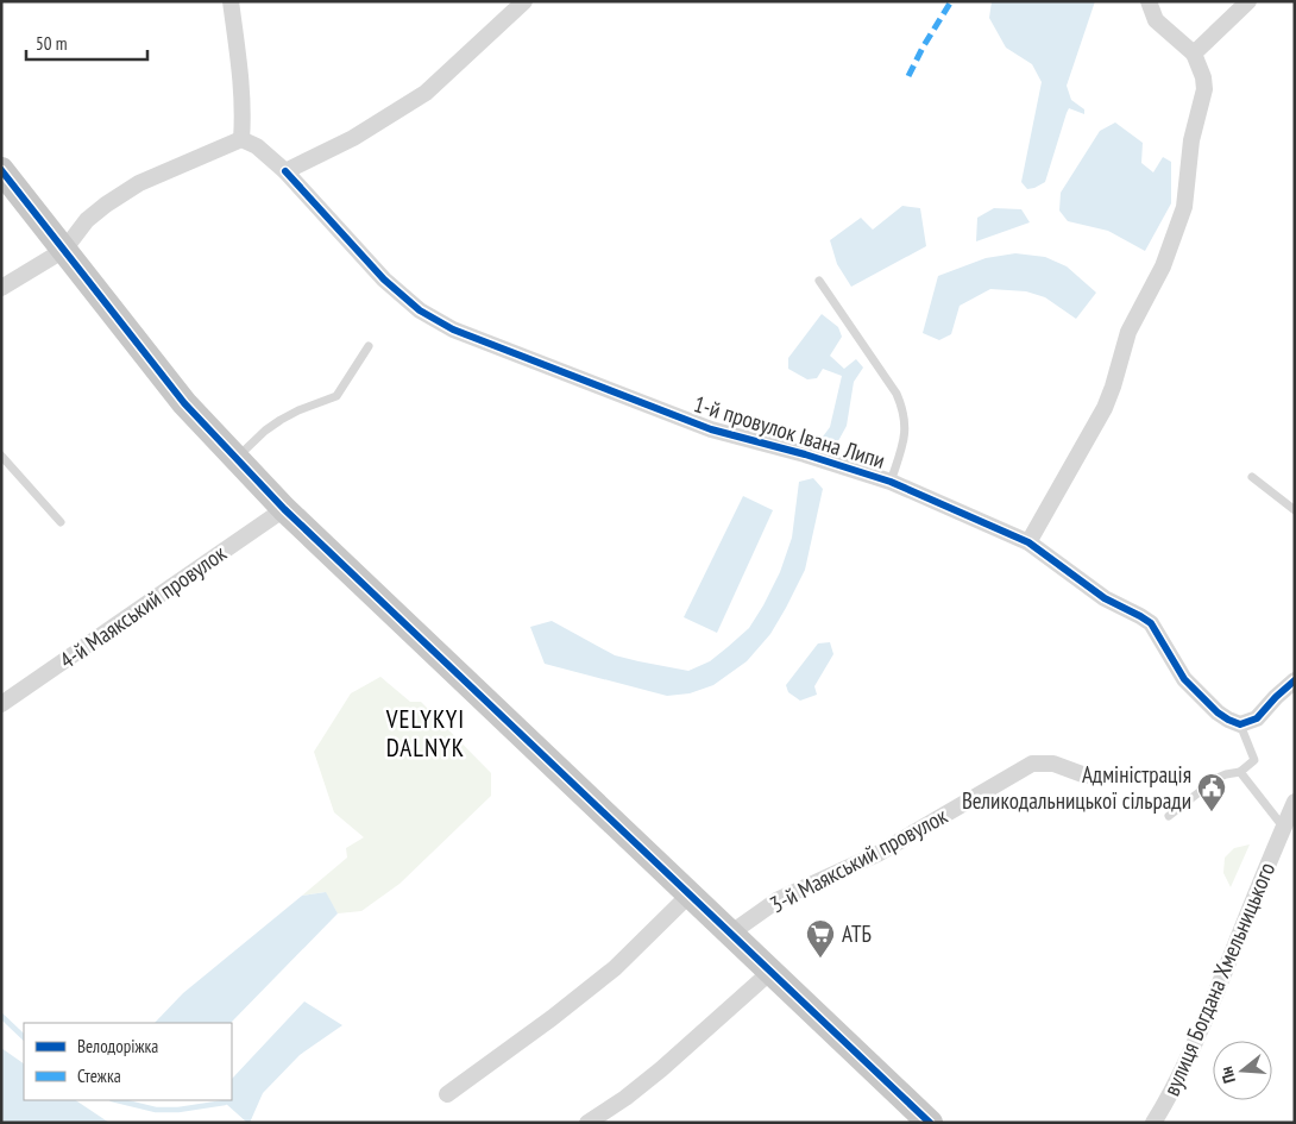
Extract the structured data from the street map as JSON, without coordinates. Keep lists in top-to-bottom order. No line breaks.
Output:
{"streets":{"street":["1-й провулок Івана Липи","4-й Маякський провулок","3-й Маякський провулок","вулиця Богдана Хмельницького"]},"districts":["VELYKYI DALNYK"],"places":{"public building":["Адміністрація Великодальницької сільради"],"supermarket":["АТБ"]},"legend":["Велодоріжка","Стежка"],"scale_bar":"50 m","north":"left"}
